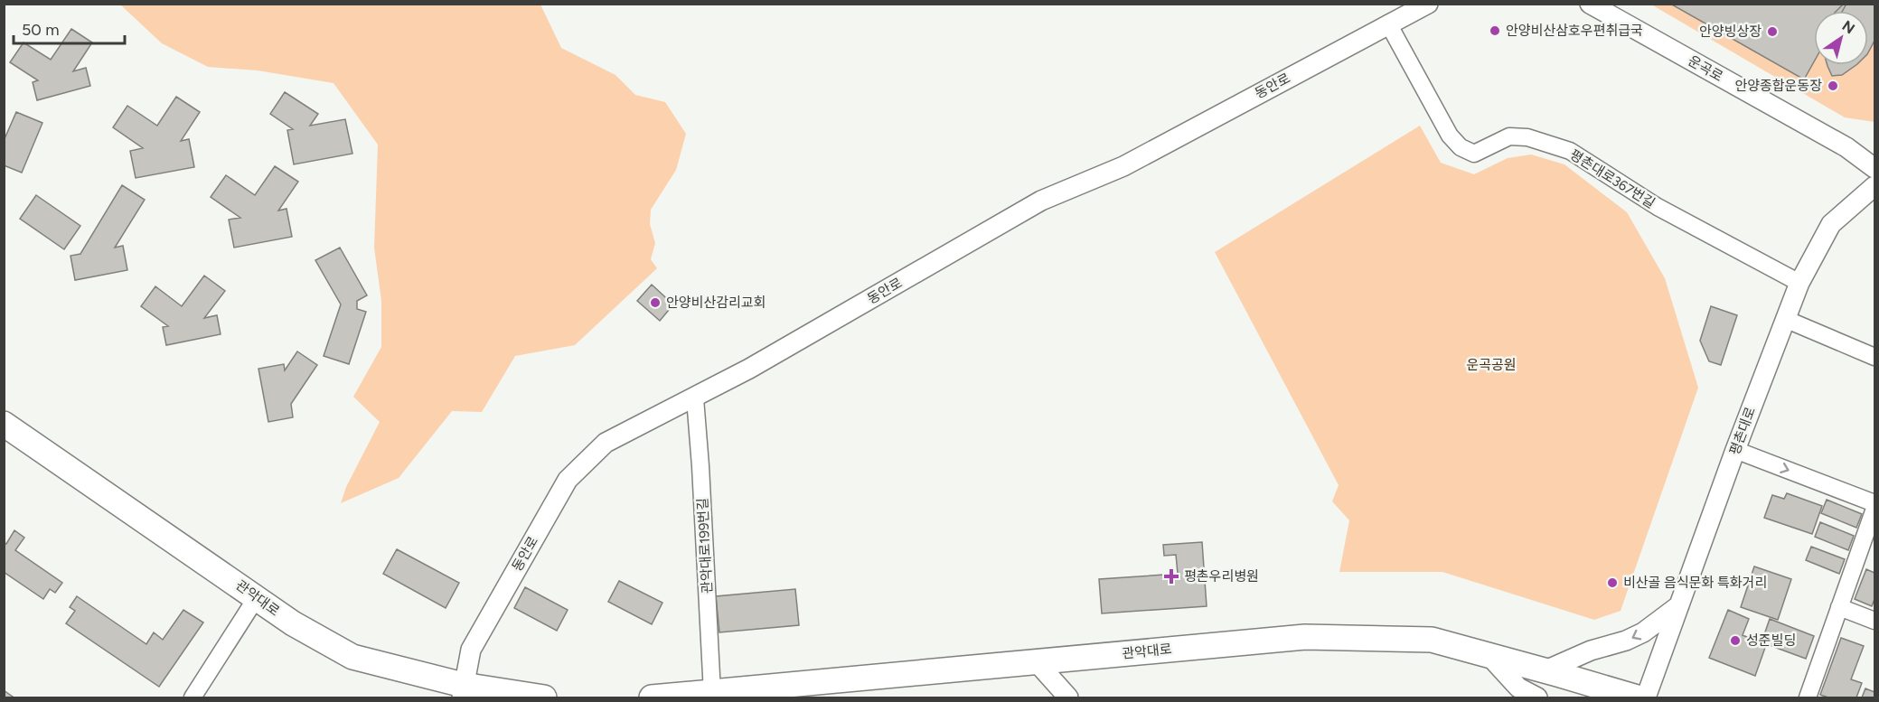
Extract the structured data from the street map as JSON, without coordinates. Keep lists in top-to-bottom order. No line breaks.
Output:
{"streets":{"main road":["관악대로"],"street":["운곡로","동안로","평촌대로367번길","평촌대로","관악대로199번길"]},"crossings":[["동안로","평촌대로367번길"],["동안로","관악대로199번길"],["동안로","관악대로"],["평촌대로367번길","평촌대로"],["관악대로199번길","관악대로"]],"parks":["운곡공원"],"places":{"other":["안양비산삼호우편취급국","안양빙상장","안양종합운동장","안양비산감리교회","비산골 음식문화 특화거리","성준빌딩"],"health":["평촌우리병원"]},"scale_bar":"50 m","north":"top right"}
